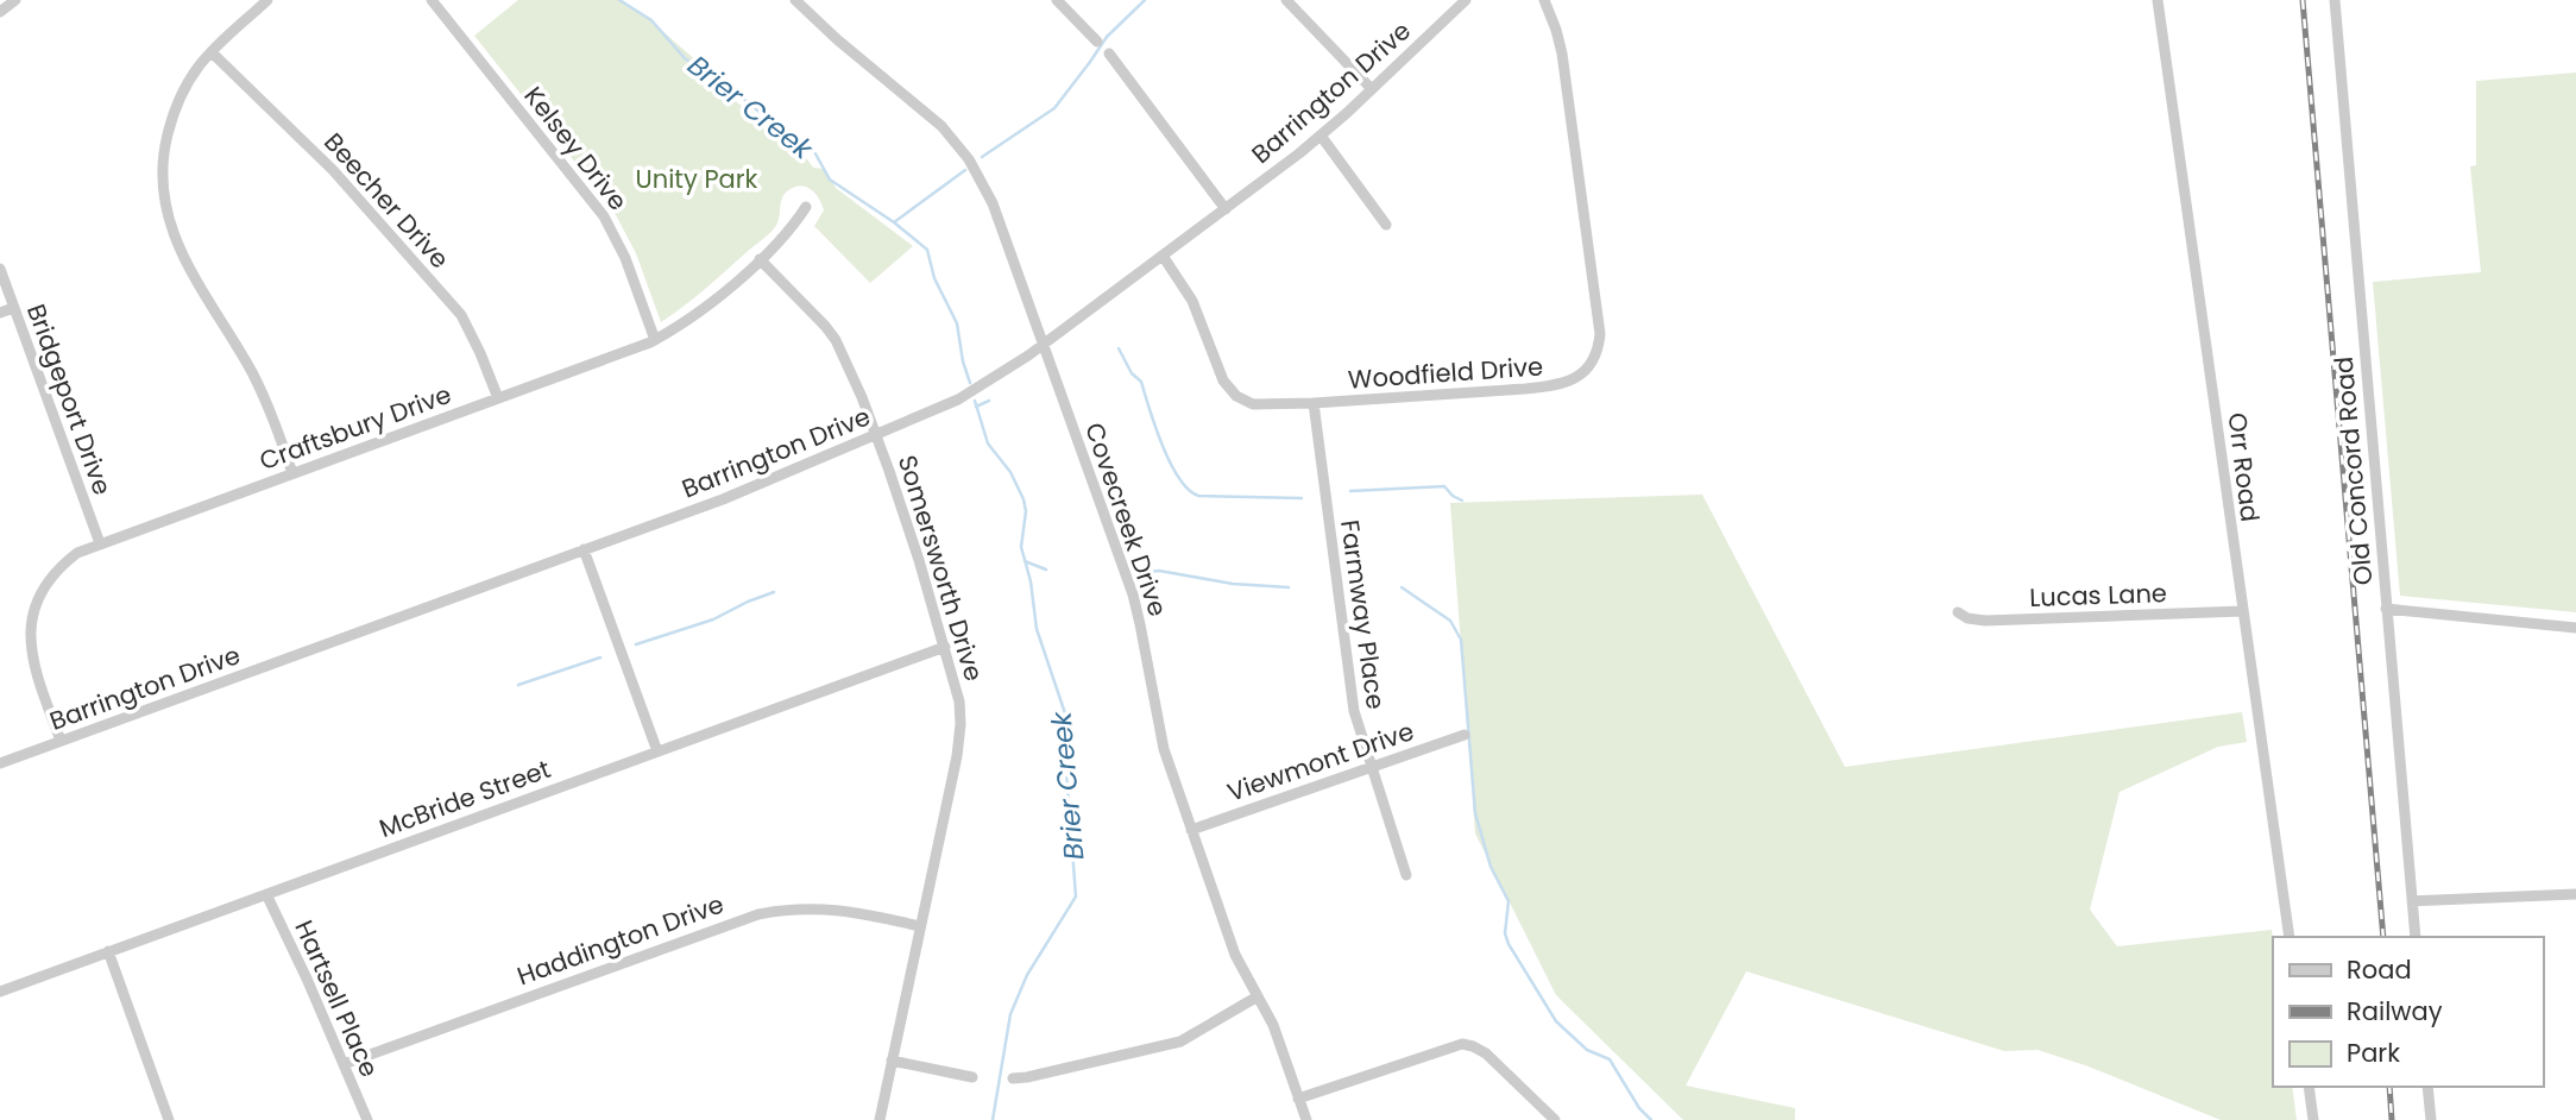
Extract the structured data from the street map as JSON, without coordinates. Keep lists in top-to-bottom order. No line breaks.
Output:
{"streets":{"street":["Barrington Drive","Kelsey Drive","Beecher Drive","Woodfield Drive","Bridgeport Drive","Craftsbury Drive","Orr Road","Old Concord Road","Covecreek Drive","Somersworth Drive","Lucas Lane","Farmway Place","Viewmont Drive","McBride Street","Haddington Drive","Hartsell Place"]},"crossings":[["Barrington Drive","Woodfield Drive"],["Barrington Drive","Craftsbury Drive"],["Barrington Drive","Covecreek Drive"],["Barrington Drive","Somersworth Drive"],["Kelsey Drive","Craftsbury Drive"],["Beecher Drive","Craftsbury Drive"],["Woodfield Drive","Farmway Place"],["Bridgeport Drive","Craftsbury Drive"],["Craftsbury Drive","Somersworth Drive"],["Orr Road","Lucas Lane"],["Covecreek Drive","Viewmont Drive"],["Somersworth Drive","McBride Street"],["Somersworth Drive","Haddington Drive"],["Farmway Place","Viewmont Drive"],["McBride Street","Hartsell Place"],["Haddington Drive","Hartsell Place"]],"water":["Brier Creek"],"parks":["Unity Park"],"legend":["Road","Railway","Park"]}
